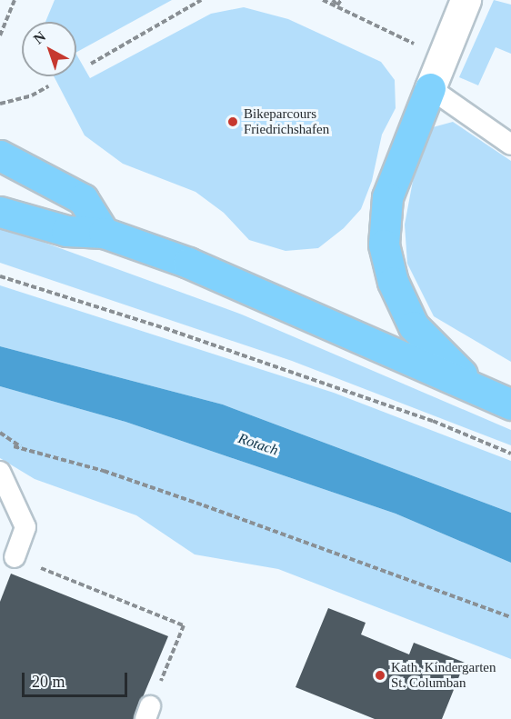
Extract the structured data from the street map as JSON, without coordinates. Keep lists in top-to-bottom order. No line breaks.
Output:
{"water":["Rotach"],"places":["Bikeparcours Friedrichshafen","Kath. Kindergarten St. Columban"],"scale_bar":"20 m","north":"top left"}
